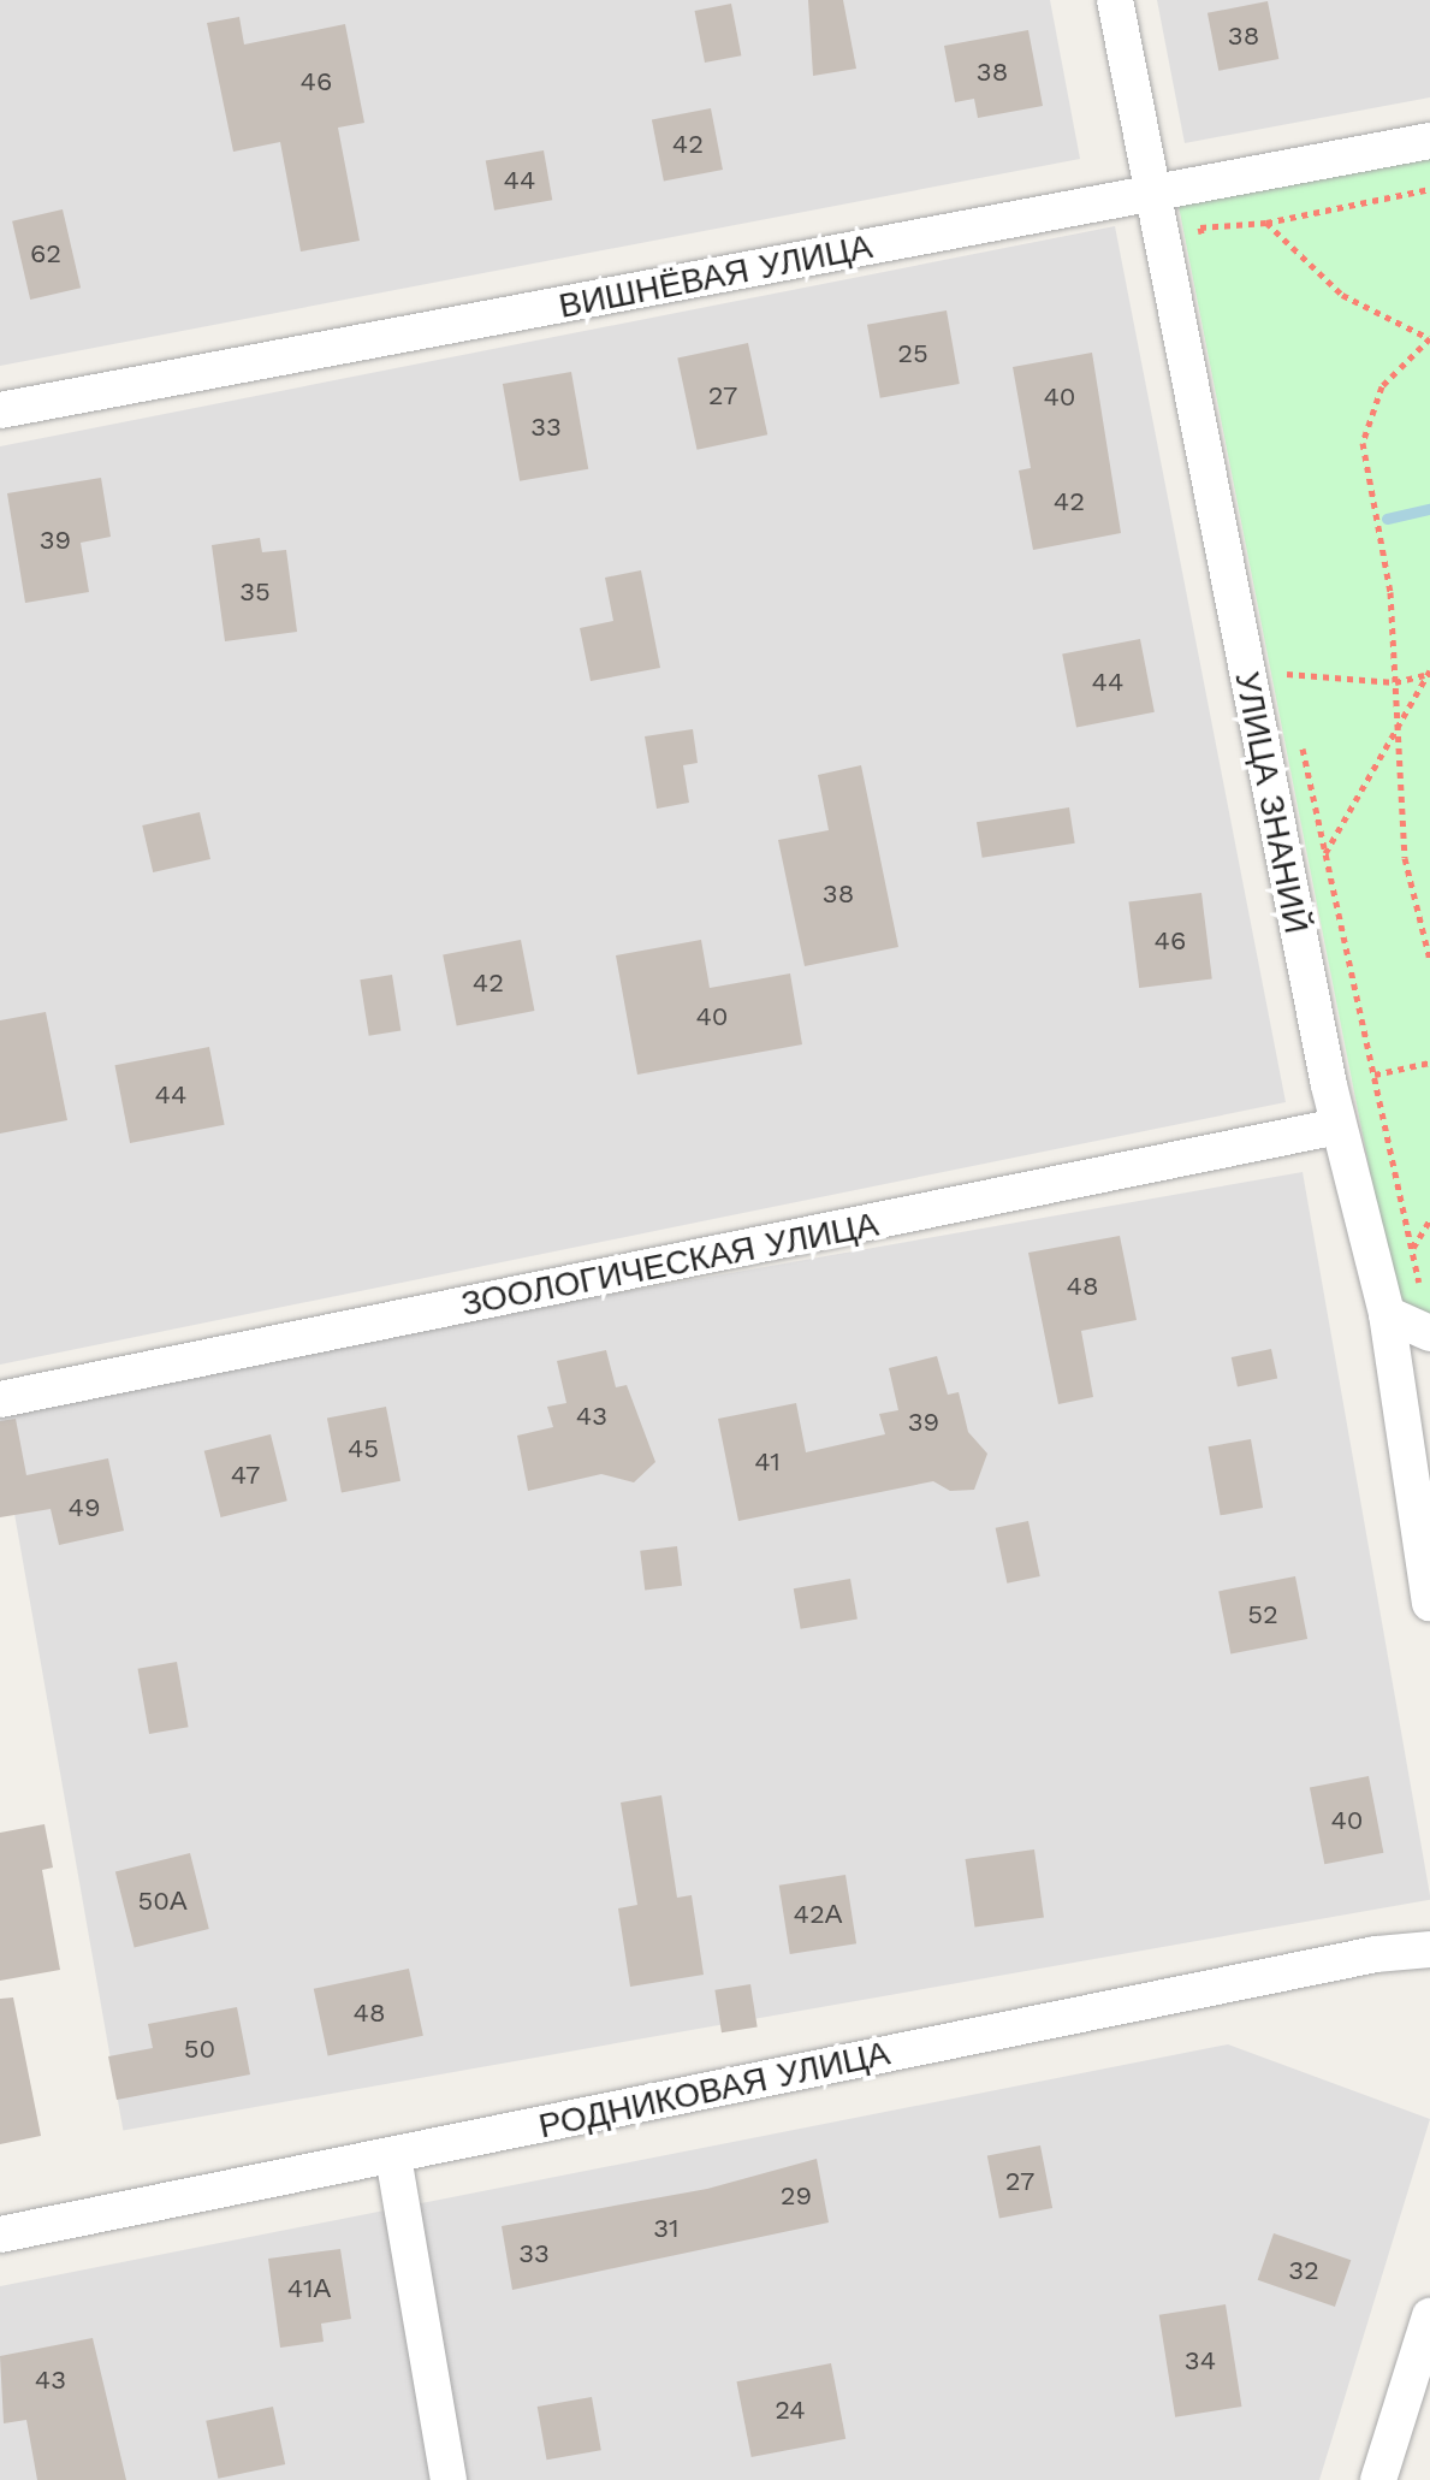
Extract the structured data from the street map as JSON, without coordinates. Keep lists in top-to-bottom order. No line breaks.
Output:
{"streets":{"street":["ВИШНЁВАЯ УЛИЦА","УЛИЦА ЗНАНИЙ","ЗООЛОГИЧЕСКАЯ УЛИЦА","РОДНИКОВАЯ УЛИЦА"]},"crossings":[["ВИШНЁВАЯ УЛИЦА","УЛИЦА ЗНАНИЙ"],["УЛИЦА ЗНАНИЙ","ЗООЛОГИЧЕСКАЯ УЛИЦА"]],"house_numbers":["38","38","46","42","44","62","25","27","40","33","42","39","35","44","38","46","42","40","44","48","43","39","45","41","47","49","52","40","50А","42А","48","50","27","29","31","33","32","41А","34","43","24"]}
